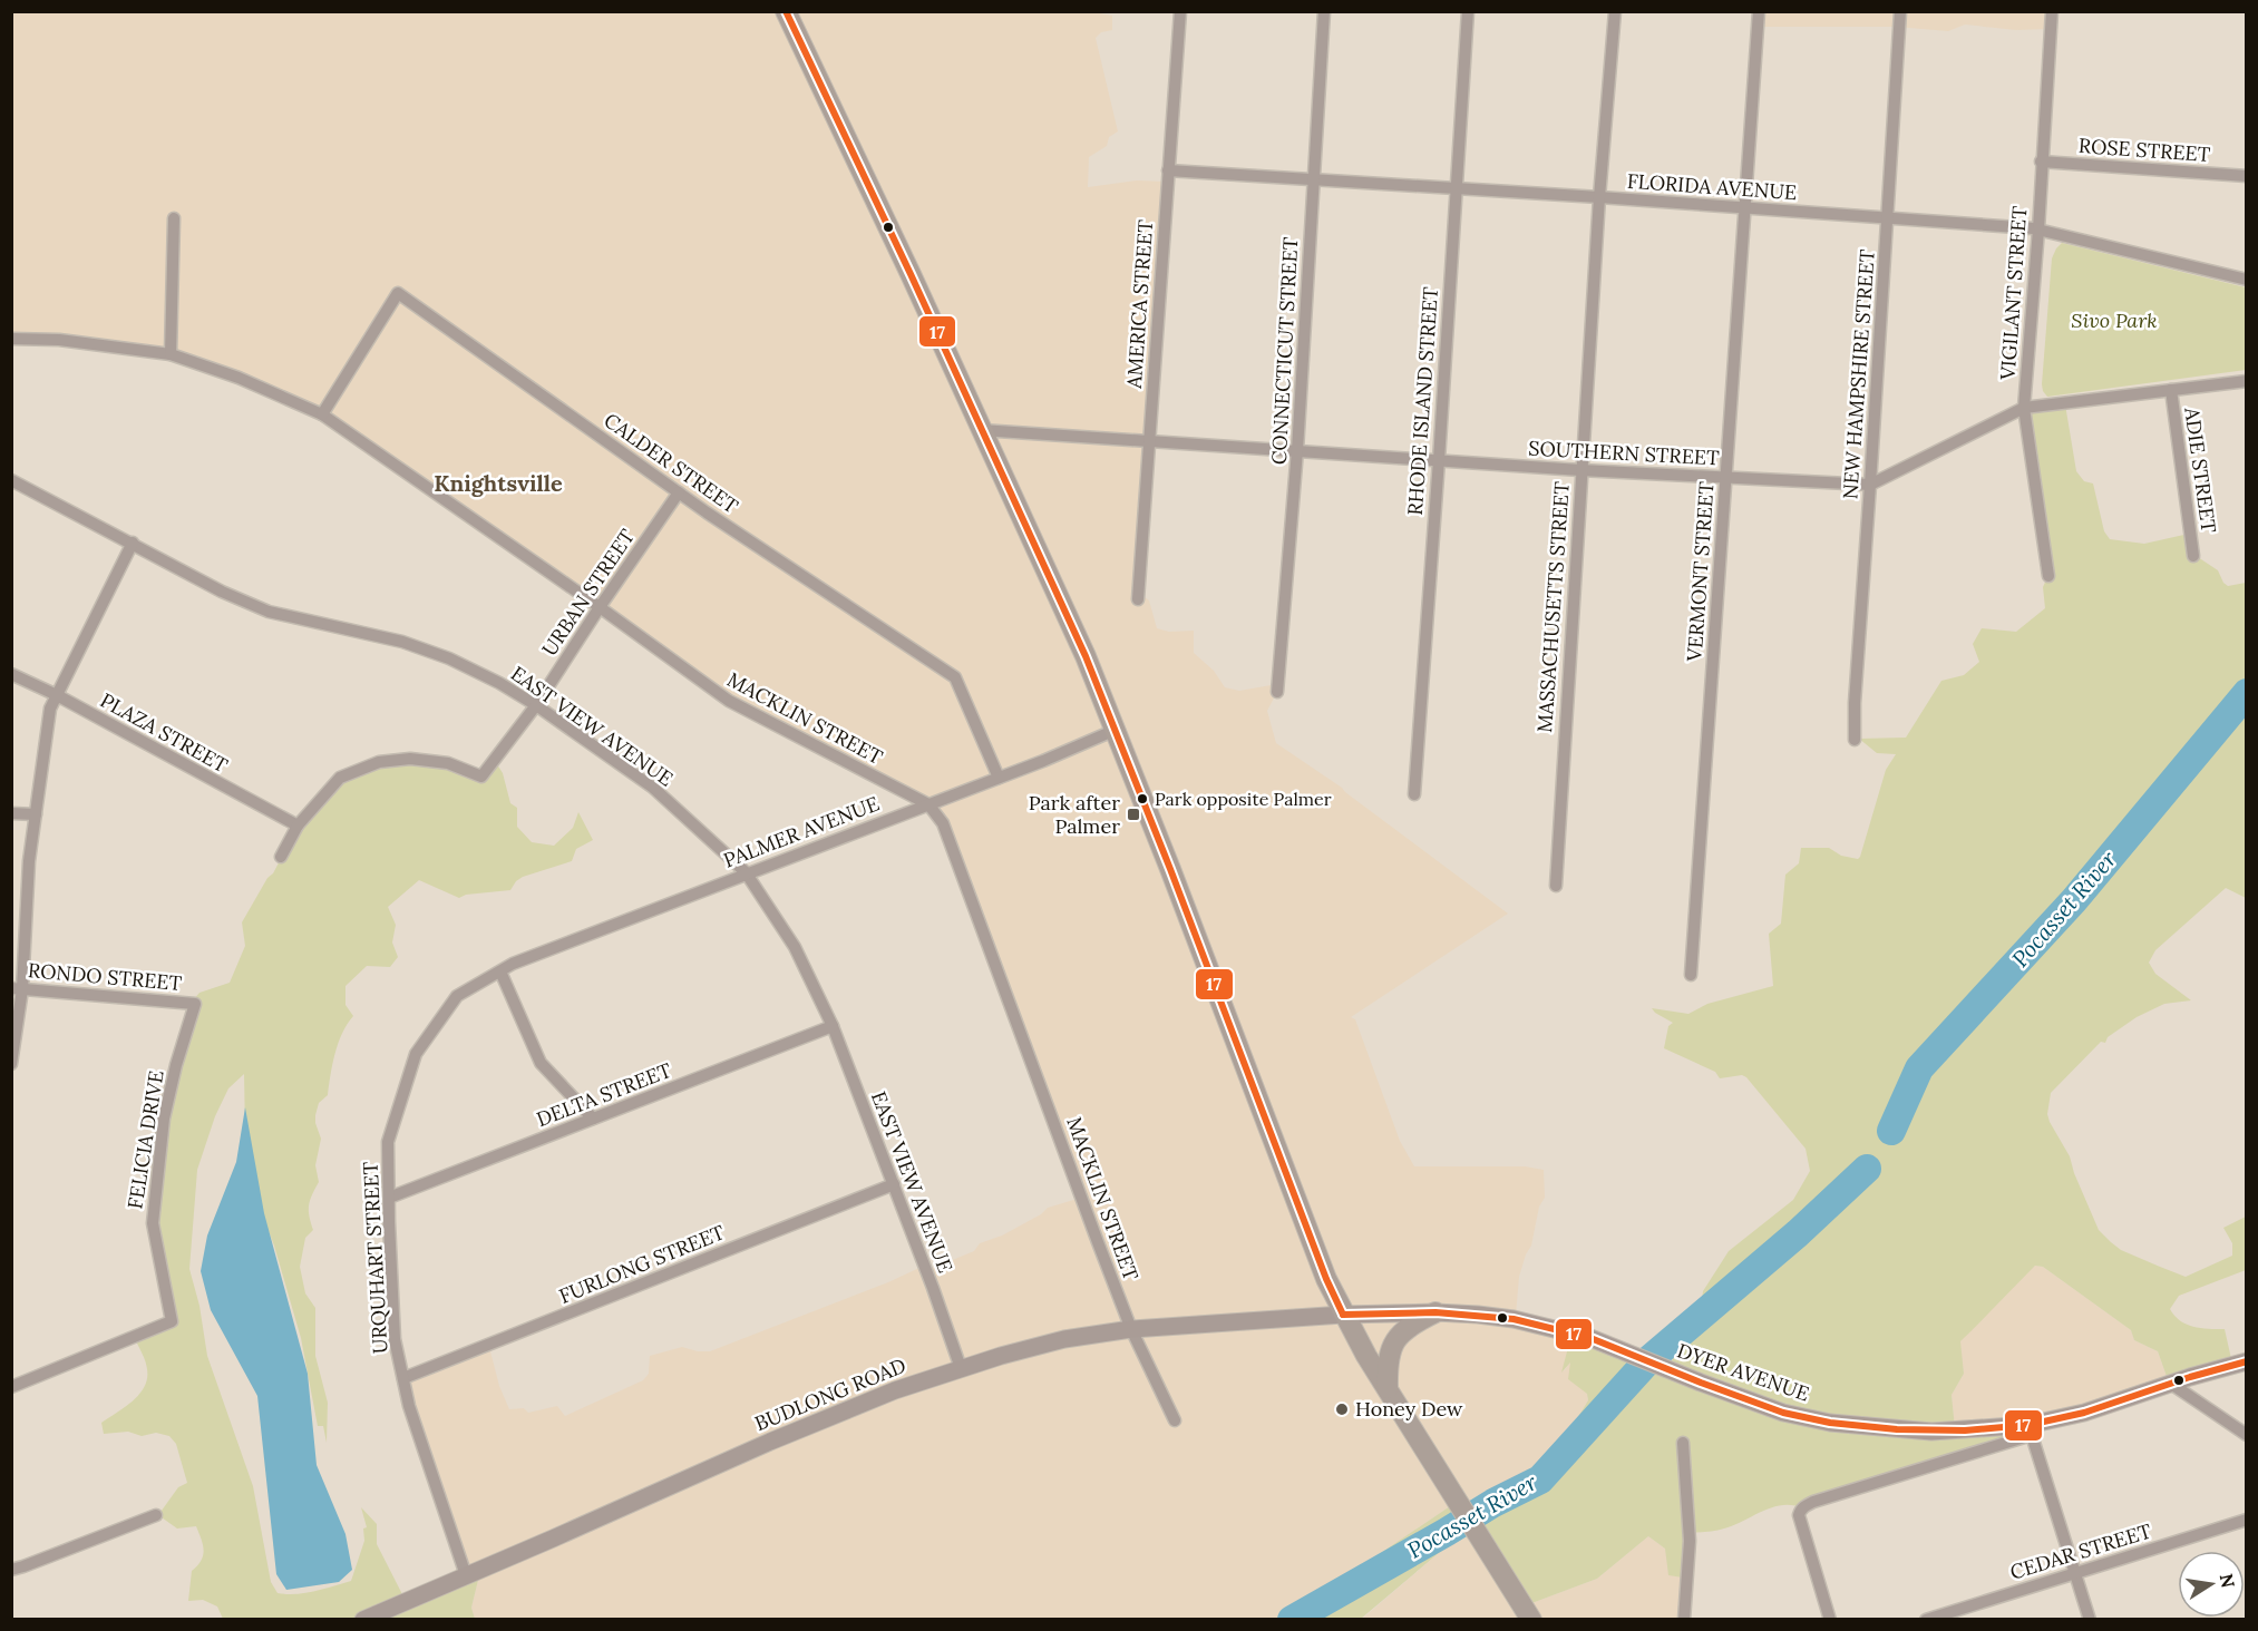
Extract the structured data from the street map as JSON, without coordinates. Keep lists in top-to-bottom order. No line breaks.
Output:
{"streets":{"main road":["DYER AVENUE","BUDLONG ROAD"],"street":["ROSE STREET","FLORIDA AVENUE","VIGILANT STREET","AMERICA STREET","CONNECTICUT STREET","NEW HAMPSHIRE STREET","RHODE ISLAND STREET","SOUTHERN STREET","CALDER STREET","ADIE STREET","VERMONT STREET","URBAN STREET","MASSACHUSETTS STREET","MACKLIN STREET","EAST VIEW AVENUE","PLAZA STREET","PALMER AVENUE","RONDO STREET","DELTA STREET","FELICIA DRIVE","URQUHART STREET","FURLONG STREET","CEDAR STREET"]},"crossings":[["ROSE STREET","VIGILANT STREET"],["FLORIDA AVENUE","VIGILANT STREET"],["FLORIDA AVENUE","AMERICA STREET"],["FLORIDA AVENUE","CONNECTICUT STREET"],["FLORIDA AVENUE","NEW HAMPSHIRE STREET"],["FLORIDA AVENUE","RHODE ISLAND STREET"],["FLORIDA AVENUE","VERMONT STREET"],["FLORIDA AVENUE","MASSACHUSETTS STREET"],["VIGILANT STREET","SOUTHERN STREET"],["AMERICA STREET","SOUTHERN STREET"],["CONNECTICUT STREET","SOUTHERN STREET"],["NEW HAMPSHIRE STREET","SOUTHERN STREET"],["RHODE ISLAND STREET","SOUTHERN STREET"],["SOUTHERN STREET","ADIE STREET"],["SOUTHERN STREET","VERMONT STREET"],["SOUTHERN STREET","MASSACHUSETTS STREET"],["CALDER STREET","URBAN STREET"],["CALDER STREET","MACKLIN STREET"],["CALDER STREET","PALMER AVENUE"],["URBAN STREET","MACKLIN STREET"],["URBAN STREET","EAST VIEW AVENUE"],["URBAN STREET","PLAZA STREET"],["MACKLIN STREET","PALMER AVENUE"],["MACKLIN STREET","BUDLONG ROAD"],["EAST VIEW AVENUE","PALMER AVENUE"],["EAST VIEW AVENUE","DELTA STREET"],["EAST VIEW AVENUE","FURLONG STREET"],["EAST VIEW AVENUE","BUDLONG ROAD"],["PALMER AVENUE","URQUHART STREET"],["RONDO STREET","FELICIA DRIVE"],["DELTA STREET","URQUHART STREET"],["URQUHART STREET","FURLONG STREET"],["URQUHART STREET","BUDLONG ROAD"],["DYER AVENUE","BUDLONG ROAD"]],"districts":["Knightsville"],"water":["Pocasset River"],"parks":["Sivo Park"],"places":{"other":["Park opposite Palmer","Honey Dew"],"transit":["Park after Palmer"]},"lines":["transit line 17"],"north":"right"}
